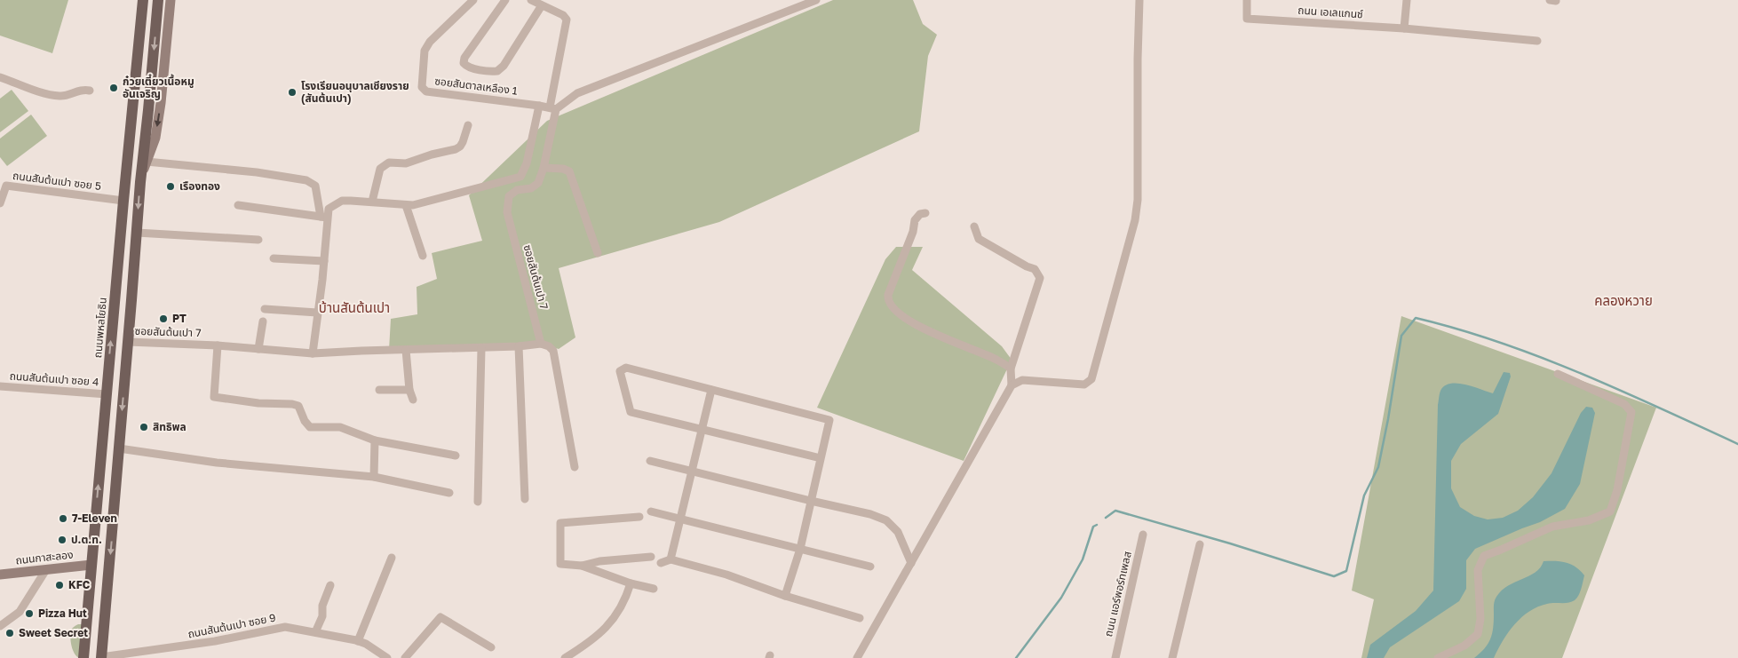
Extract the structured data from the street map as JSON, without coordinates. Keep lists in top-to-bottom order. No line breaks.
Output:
{"streets":{"main road":["ถนนพหลโยธิน","ถนนกาสะลอง"],"street":["ถนน เอเลแกนซ์","ซอยสันตาลเหลือง 1","ถนนสันต้นเปา ซอย 5","ซอยสันต้นเปา 7","ถนนสันต้นเปา ซอย 4","ถนน แอร์พอร์ทเพลส","ถนนสันต้นเปา ซอย 9"]},"crossings":[["ซอยสันตาลเหลือง 1","ซอยสันต้นเปา 7"],["ถนนสันต้นเปา ซอย 5","ถนนพหลโยธิน"],["ถนนพหลโยธิน","ถนนสันต้นเปา ซอย 4"],["ถนนพหลโยธิน","ถนนกาสะลอง"]],"districts":["คลองหวาย","บ้านสันต้นเปา"],"places":["ก๋วยเตี๋ยวเนื้อหมู อันเจริญ","โรงเรียนอนุบาลเชียงราย (สันต้นเปา)","เรืองทอง","PT","สิทธิพล","7-Eleven","ป.ต.ท.","KFC","Pizza Hut","Sweet Secret"]}
